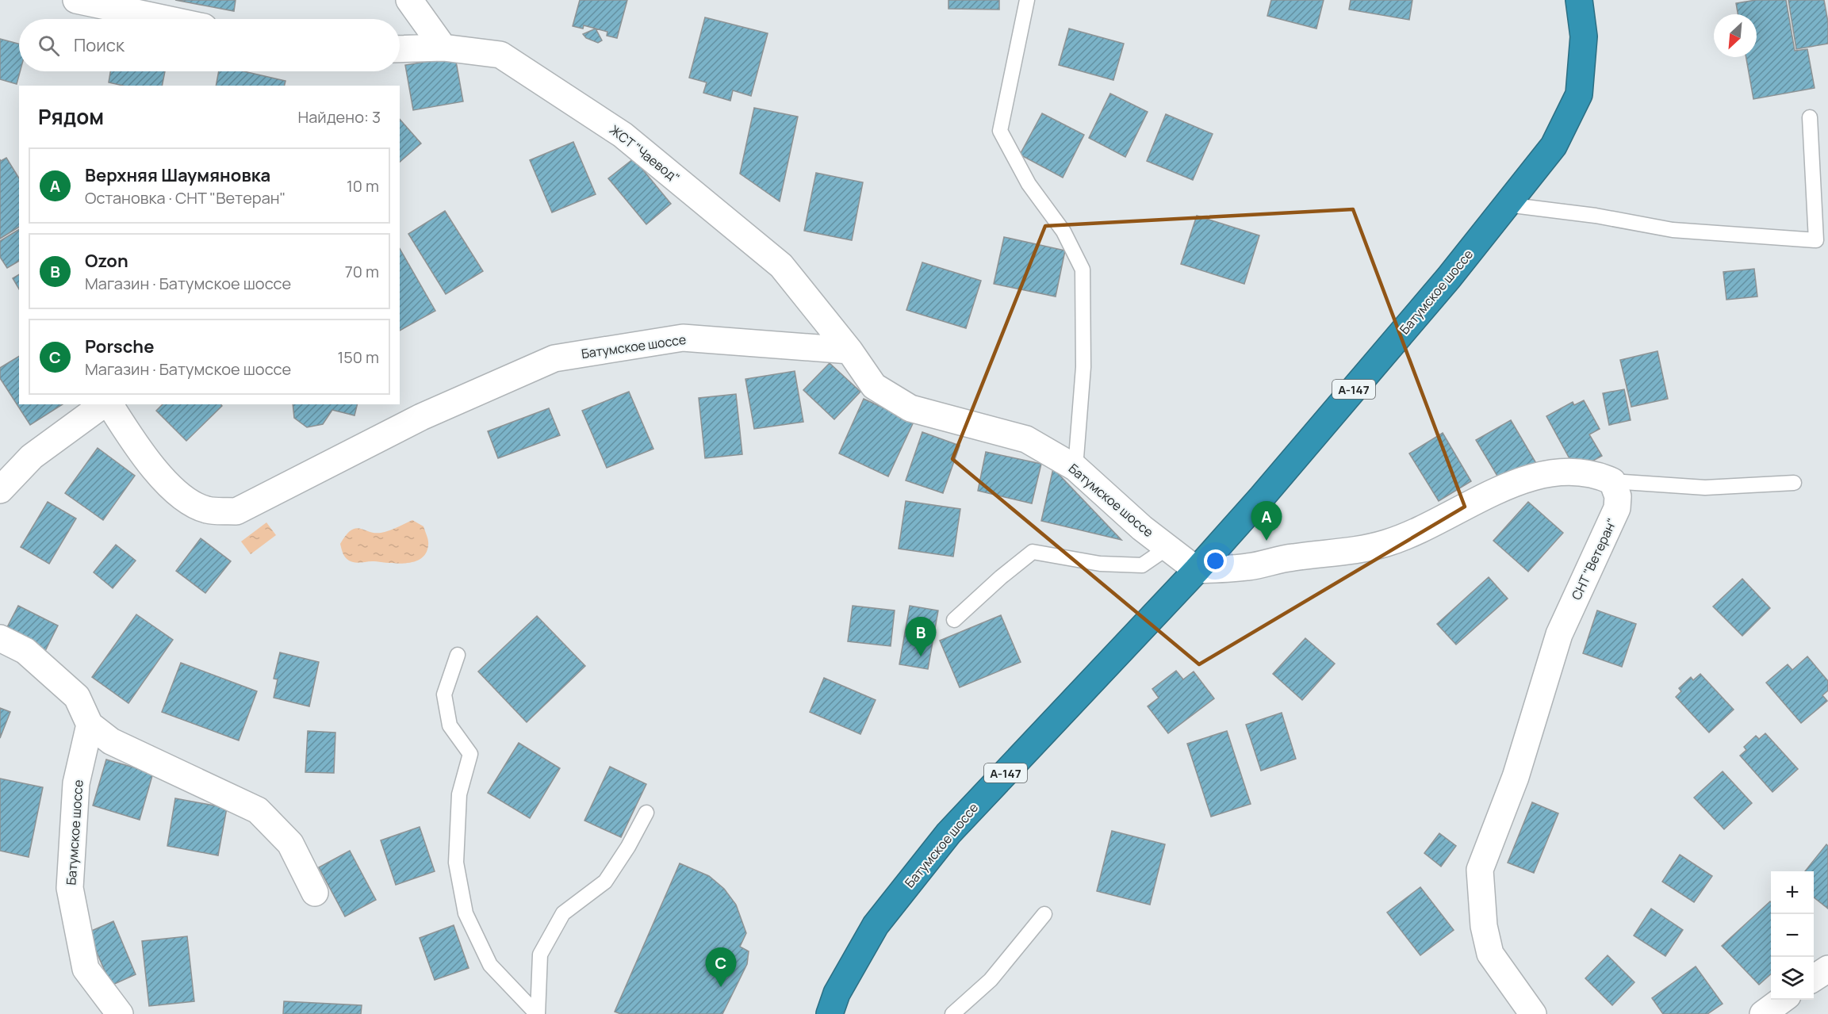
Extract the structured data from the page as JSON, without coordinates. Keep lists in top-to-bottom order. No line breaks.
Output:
{"streets":{"highway":["Батумское шоссе","А-147"],"street":["ЖСТ \"Чаевод\"","СНТ \"Ветеран\""]},"crossings":[["ЖСТ \"Чаевод\"","Батумское шоссе"]],"north":"bottom left","page":{"search":"Поиск","heading":["Рядом","Найдено: 3"],"list":[{"mark":"A","name":"Верхняя Шаумяновка","note":"Остановка · СНТ \"Ветеран\"","value":"10 m"},{"mark":"B","name":"Ozon","note":"Магазин · Батумское шоссе","value":"70 m"},{"mark":"C","name":"Porsche","note":"Магазин · Батумское шоссе","value":"150 m"}],"pins":["A","B","C"],"map_buttons":["+","−"]}}
